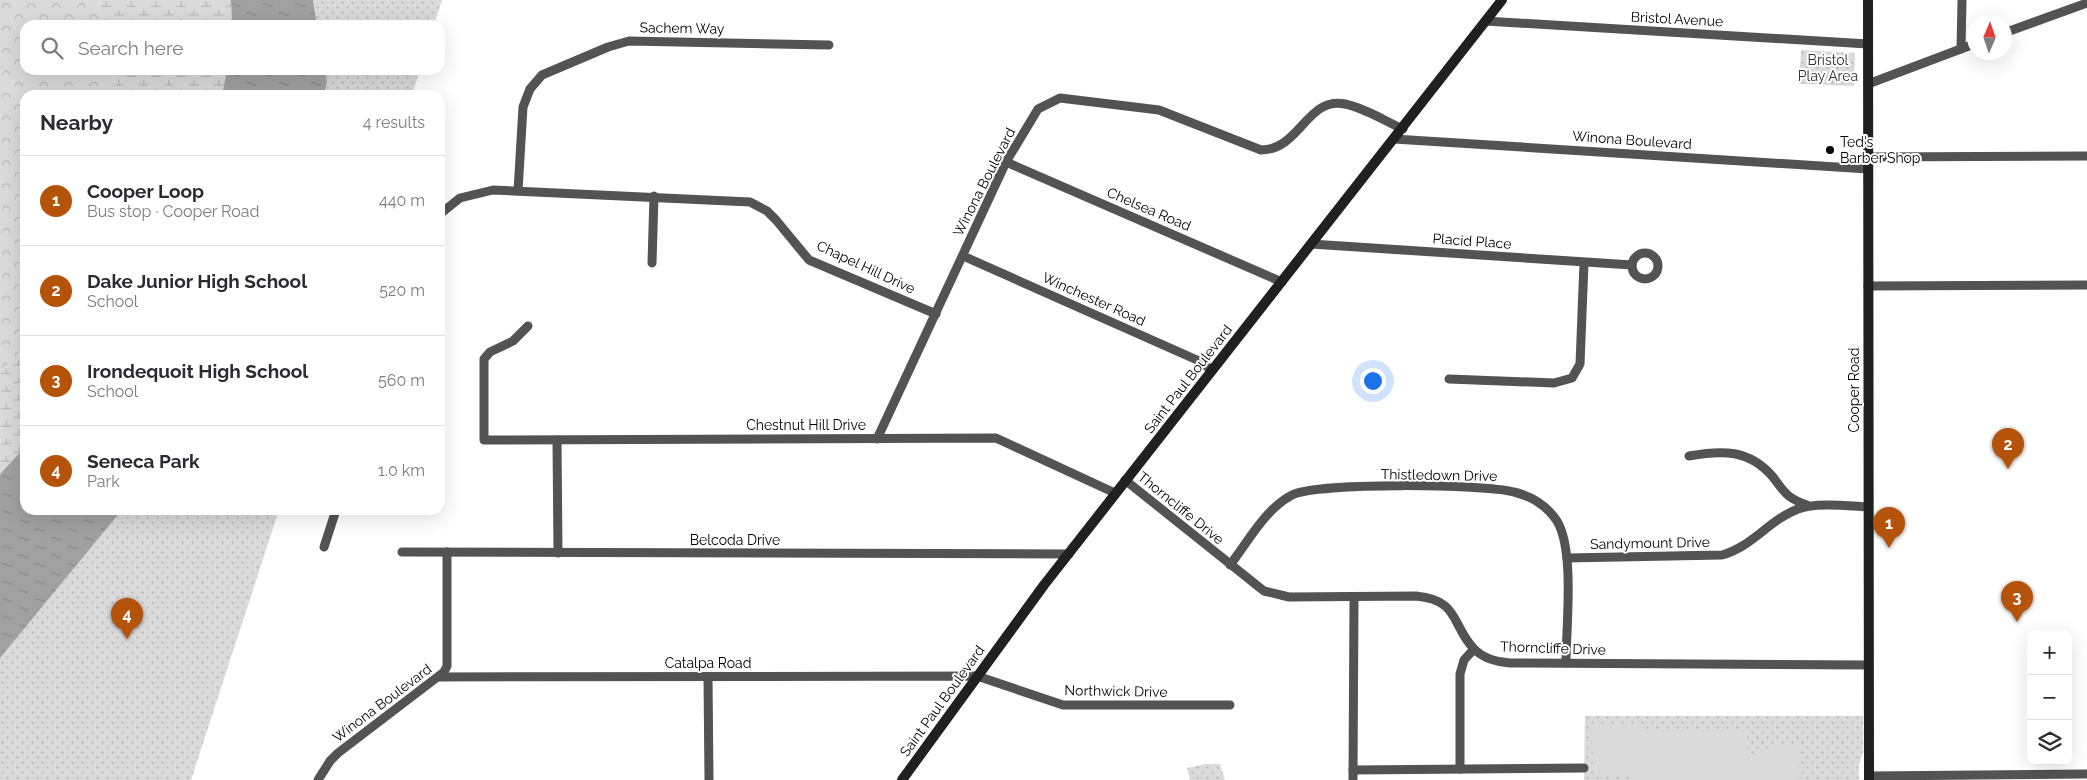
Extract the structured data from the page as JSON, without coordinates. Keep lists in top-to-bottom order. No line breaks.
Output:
{"streets":{"main road":["Saint Paul Boulevard","Cooper Road"],"street":["Bristol Avenue","Sachem Way","Winona Boulevard","Chelsea Road","Placid Place","Chapel Hill Drive","Winchester Road","Chestnut Hill Drive","Thistledown Drive","Thorncliffe Drive","Belcoda Drive","Sandymount Drive","Catalpa Road","Northwick Drive"]},"crossings":[["Bristol Avenue","Saint Paul Boulevard"],["Bristol Avenue","Cooper Road"],["Sachem Way","Chapel Hill Drive"],["Winona Boulevard","Chelsea Road"],["Winona Boulevard","Chapel Hill Drive"],["Winona Boulevard","Winchester Road"],["Winona Boulevard","Saint Paul Boulevard"],["Winona Boulevard","Cooper Road"],["Winona Boulevard","Chestnut Hill Drive"],["Winona Boulevard","Belcoda Drive"],["Winona Boulevard","Catalpa Road"],["Chelsea Road","Saint Paul Boulevard"],["Placid Place","Saint Paul Boulevard"],["Winchester Road","Saint Paul Boulevard"],["Saint Paul Boulevard","Chestnut Hill Drive"],["Saint Paul Boulevard","Thorncliffe Drive"],["Saint Paul Boulevard","Belcoda Drive"],["Saint Paul Boulevard","Catalpa Road"],["Saint Paul Boulevard","Northwick Drive"],["Cooper Road","Thorncliffe Drive"],["Cooper Road","Sandymount Drive"],["Thistledown Drive","Thorncliffe Drive"],["Thistledown Drive","Sandymount Drive"],["Catalpa Road","Northwick Drive"]],"parks":["Bristol Play Area"],"places":["Ted's Barber Shop"],"north":"top","page":{"search":"Search here","heading":["Nearby","4 results"],"list":[{"mark":"1","name":"Cooper Loop","note":"Bus stop · Cooper Road","value":"440 m"},{"mark":"2","name":"Dake Junior High School","note":"School","value":"520 m"},{"mark":"3","name":"Irondequoit High School","note":"School","value":"560 m"},{"mark":"4","name":"Seneca Park","note":"Park","value":"1.0 km"}],"pins":["2","1","3","4"],"map_buttons":["+","−"]}}
